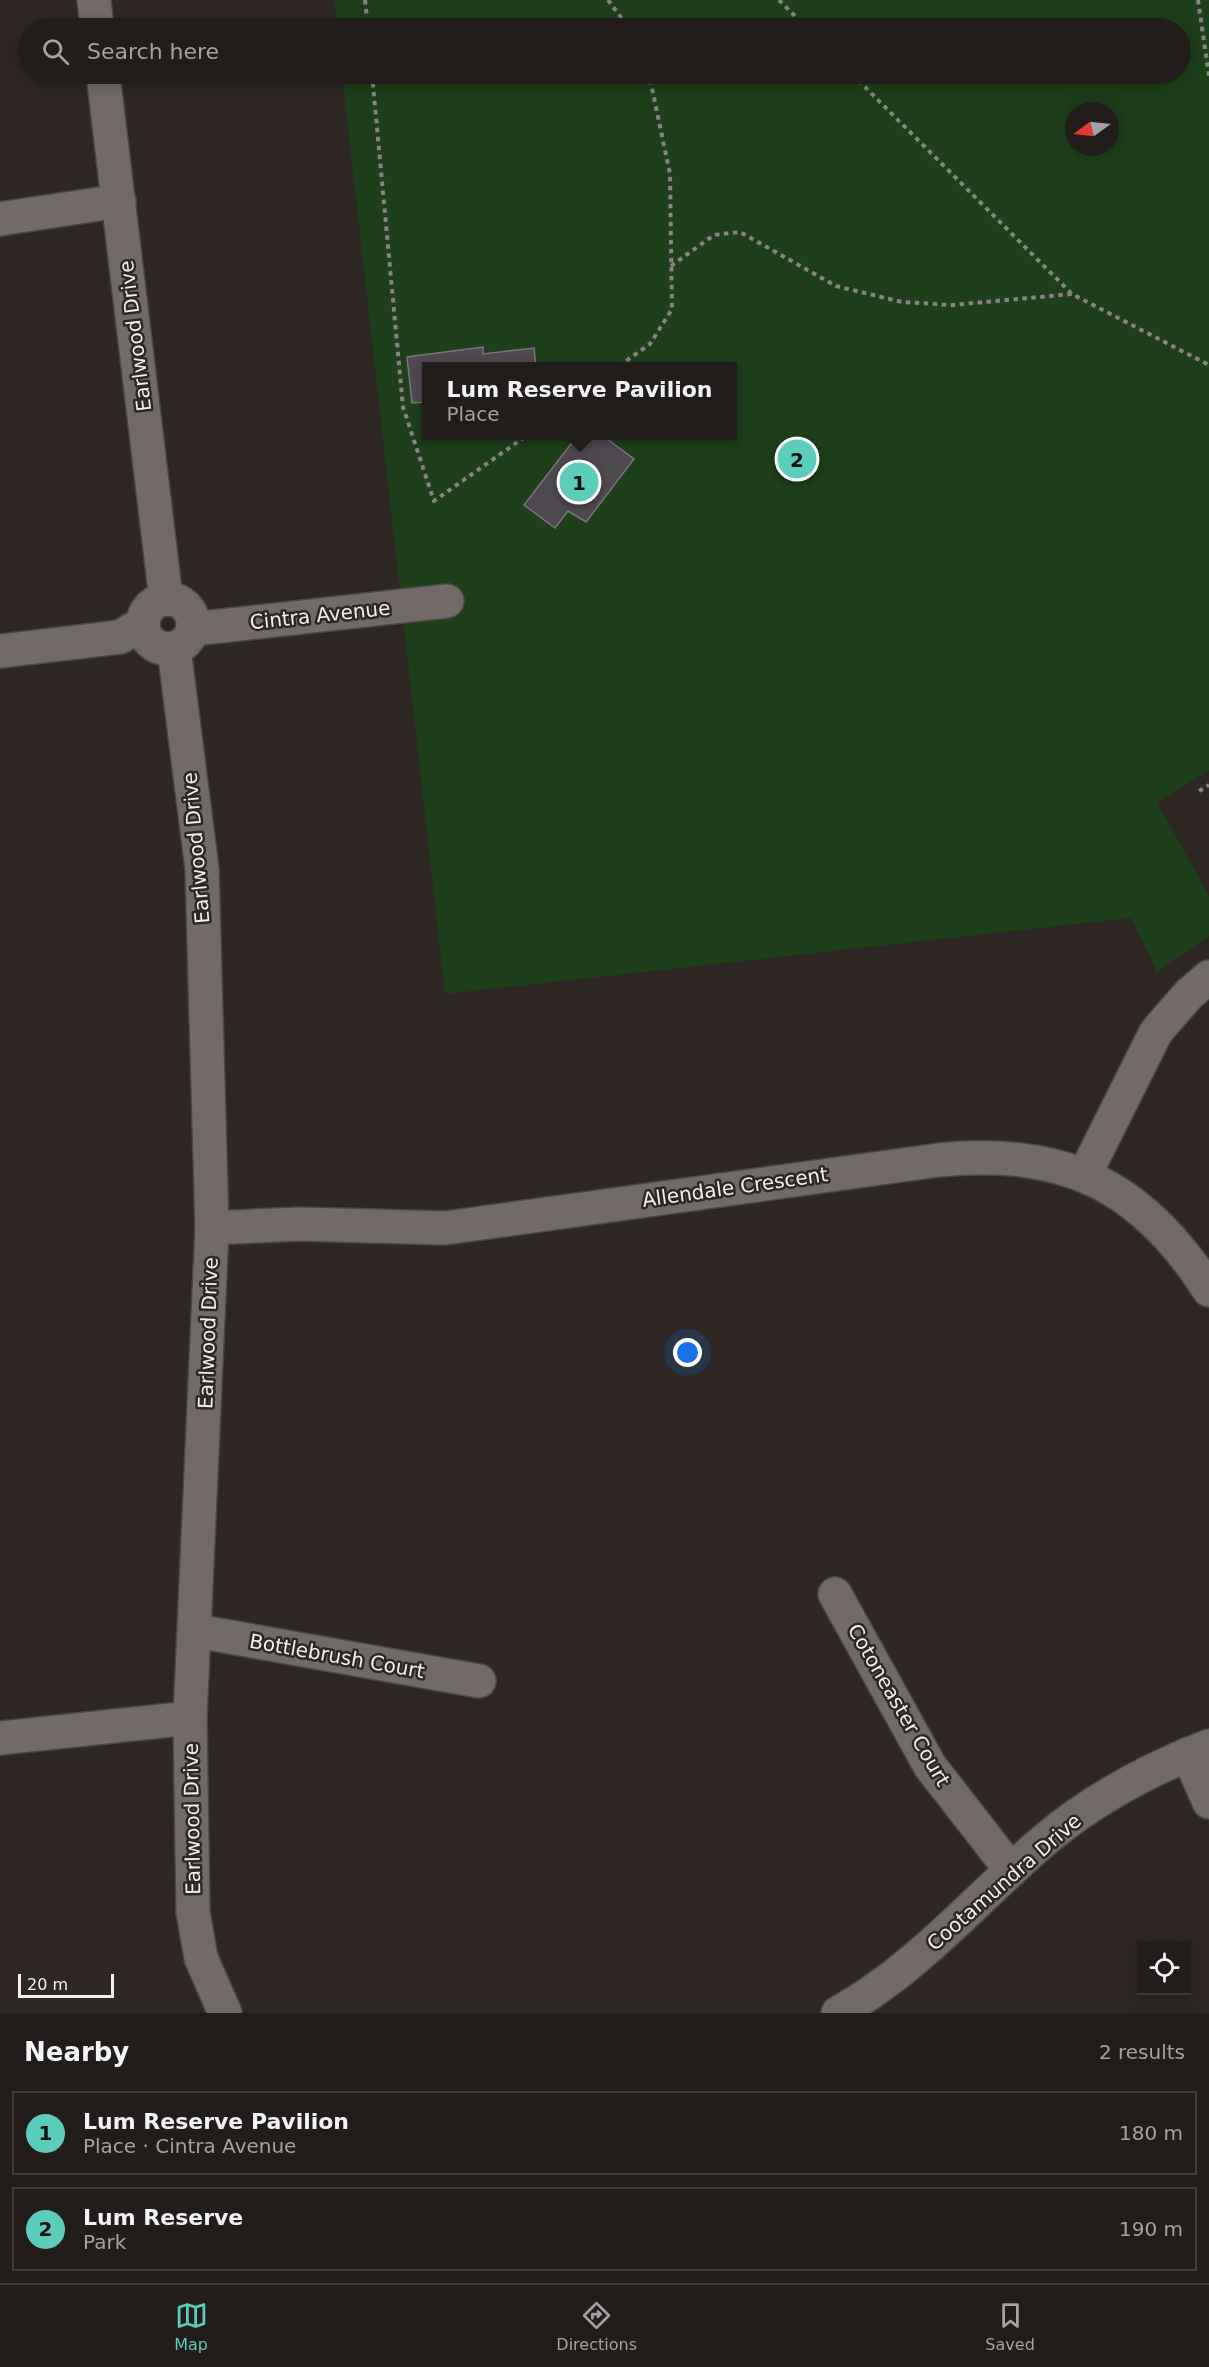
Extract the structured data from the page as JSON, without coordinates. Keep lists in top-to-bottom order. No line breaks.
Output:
{"streets":{"street":["Earlwood Drive","Cintra Avenue","Allendale Crescent","Bottlebrush Court","Cotoneaster Court","Cootamundra Drive"]},"crossings":[["Earlwood Drive","Cintra Avenue"],["Earlwood Drive","Allendale Crescent"],["Earlwood Drive","Bottlebrush Court"],["Cotoneaster Court","Cootamundra Drive"]],"scale_bar":"20 m","north":"left","page":{"search":"Search here","popup":["Lum Reserve Pavilion","Place"],"pins":["2","1"],"scale":"20 m","heading":["Nearby","2 results"],"list":[{"mark":"1","name":"Lum Reserve Pavilion","note":"Place · Cintra Avenue","value":"180 m"},{"mark":"2","name":"Lum Reserve","note":"Park","value":"190 m"}],"nav":["Map","Directions","Saved"]}}
